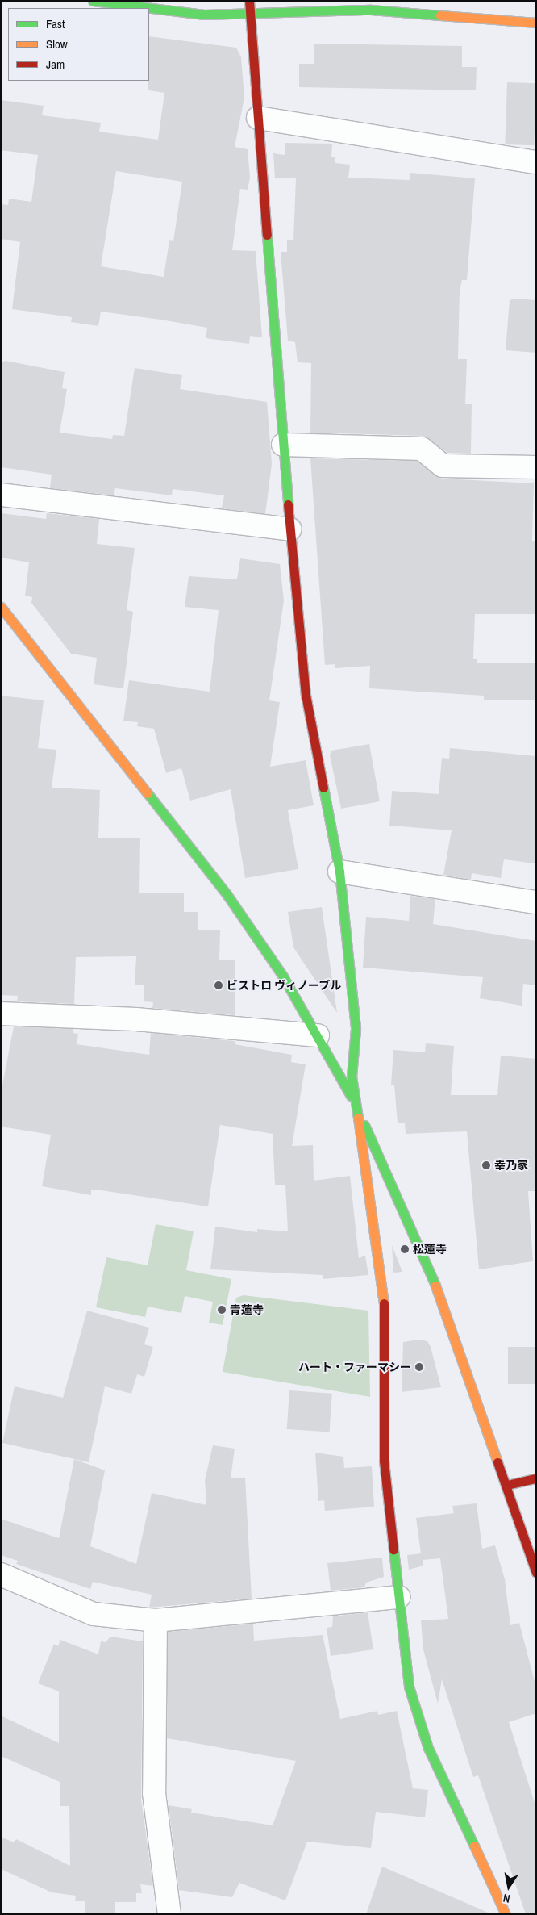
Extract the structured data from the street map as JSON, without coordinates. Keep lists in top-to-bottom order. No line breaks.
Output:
{"places":["ビストロ ヴィノーブル","幸乃家","松蓮寺","青蓮寺","ハート・ファーマシー"],"legend":["Fast","Slow","Jam"],"north":"bottom"}
